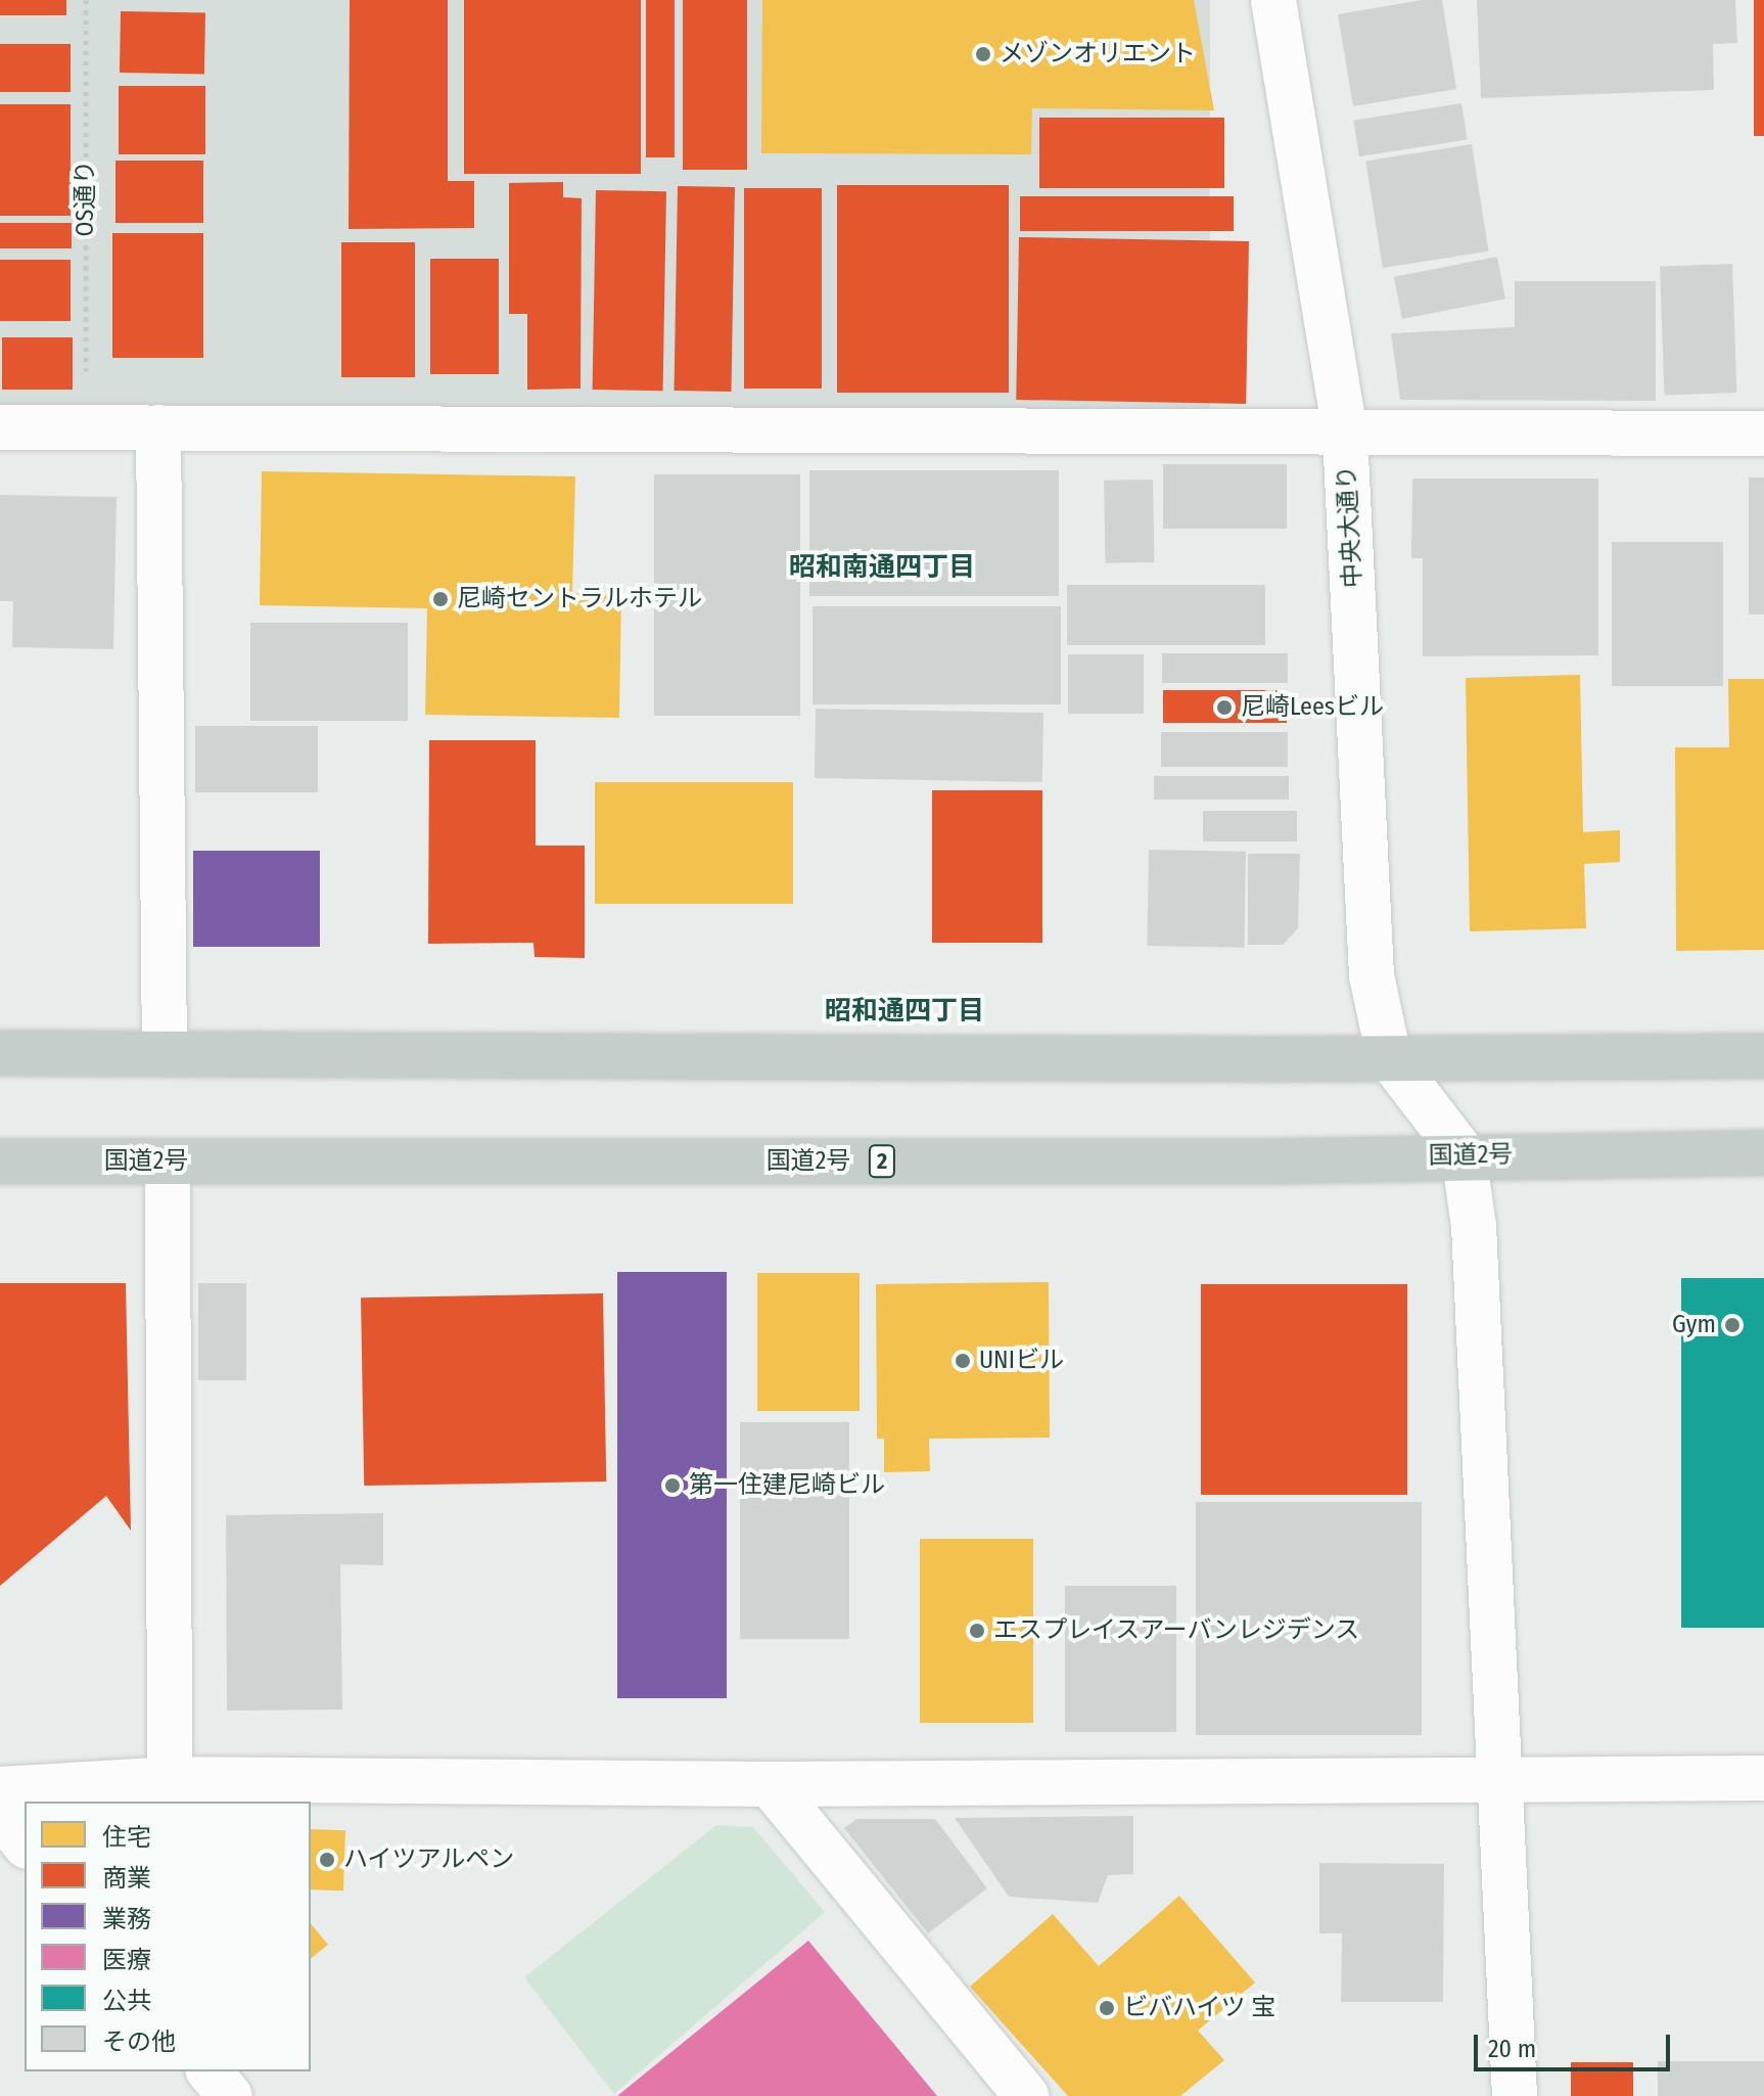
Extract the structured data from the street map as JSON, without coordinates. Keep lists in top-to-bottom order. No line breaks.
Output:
{"streets":{"highway":["国道2号","2"],"street":["中央大通り"],"path":["OS通り"]},"districts":["昭和南通四丁目","昭和通四丁目"],"places":["メゾンオリエント","尼崎セントラルホテル","尼崎Leesビル","Gym","UNIビル","第一住建尼崎ビル","エスプレイスアーバンレジデンス","ハイツアルペン","ビバハイツ 宝"],"legend":["住宅","商業","業務","医療","公共","その他"],"scale_bar":"20 m"}
